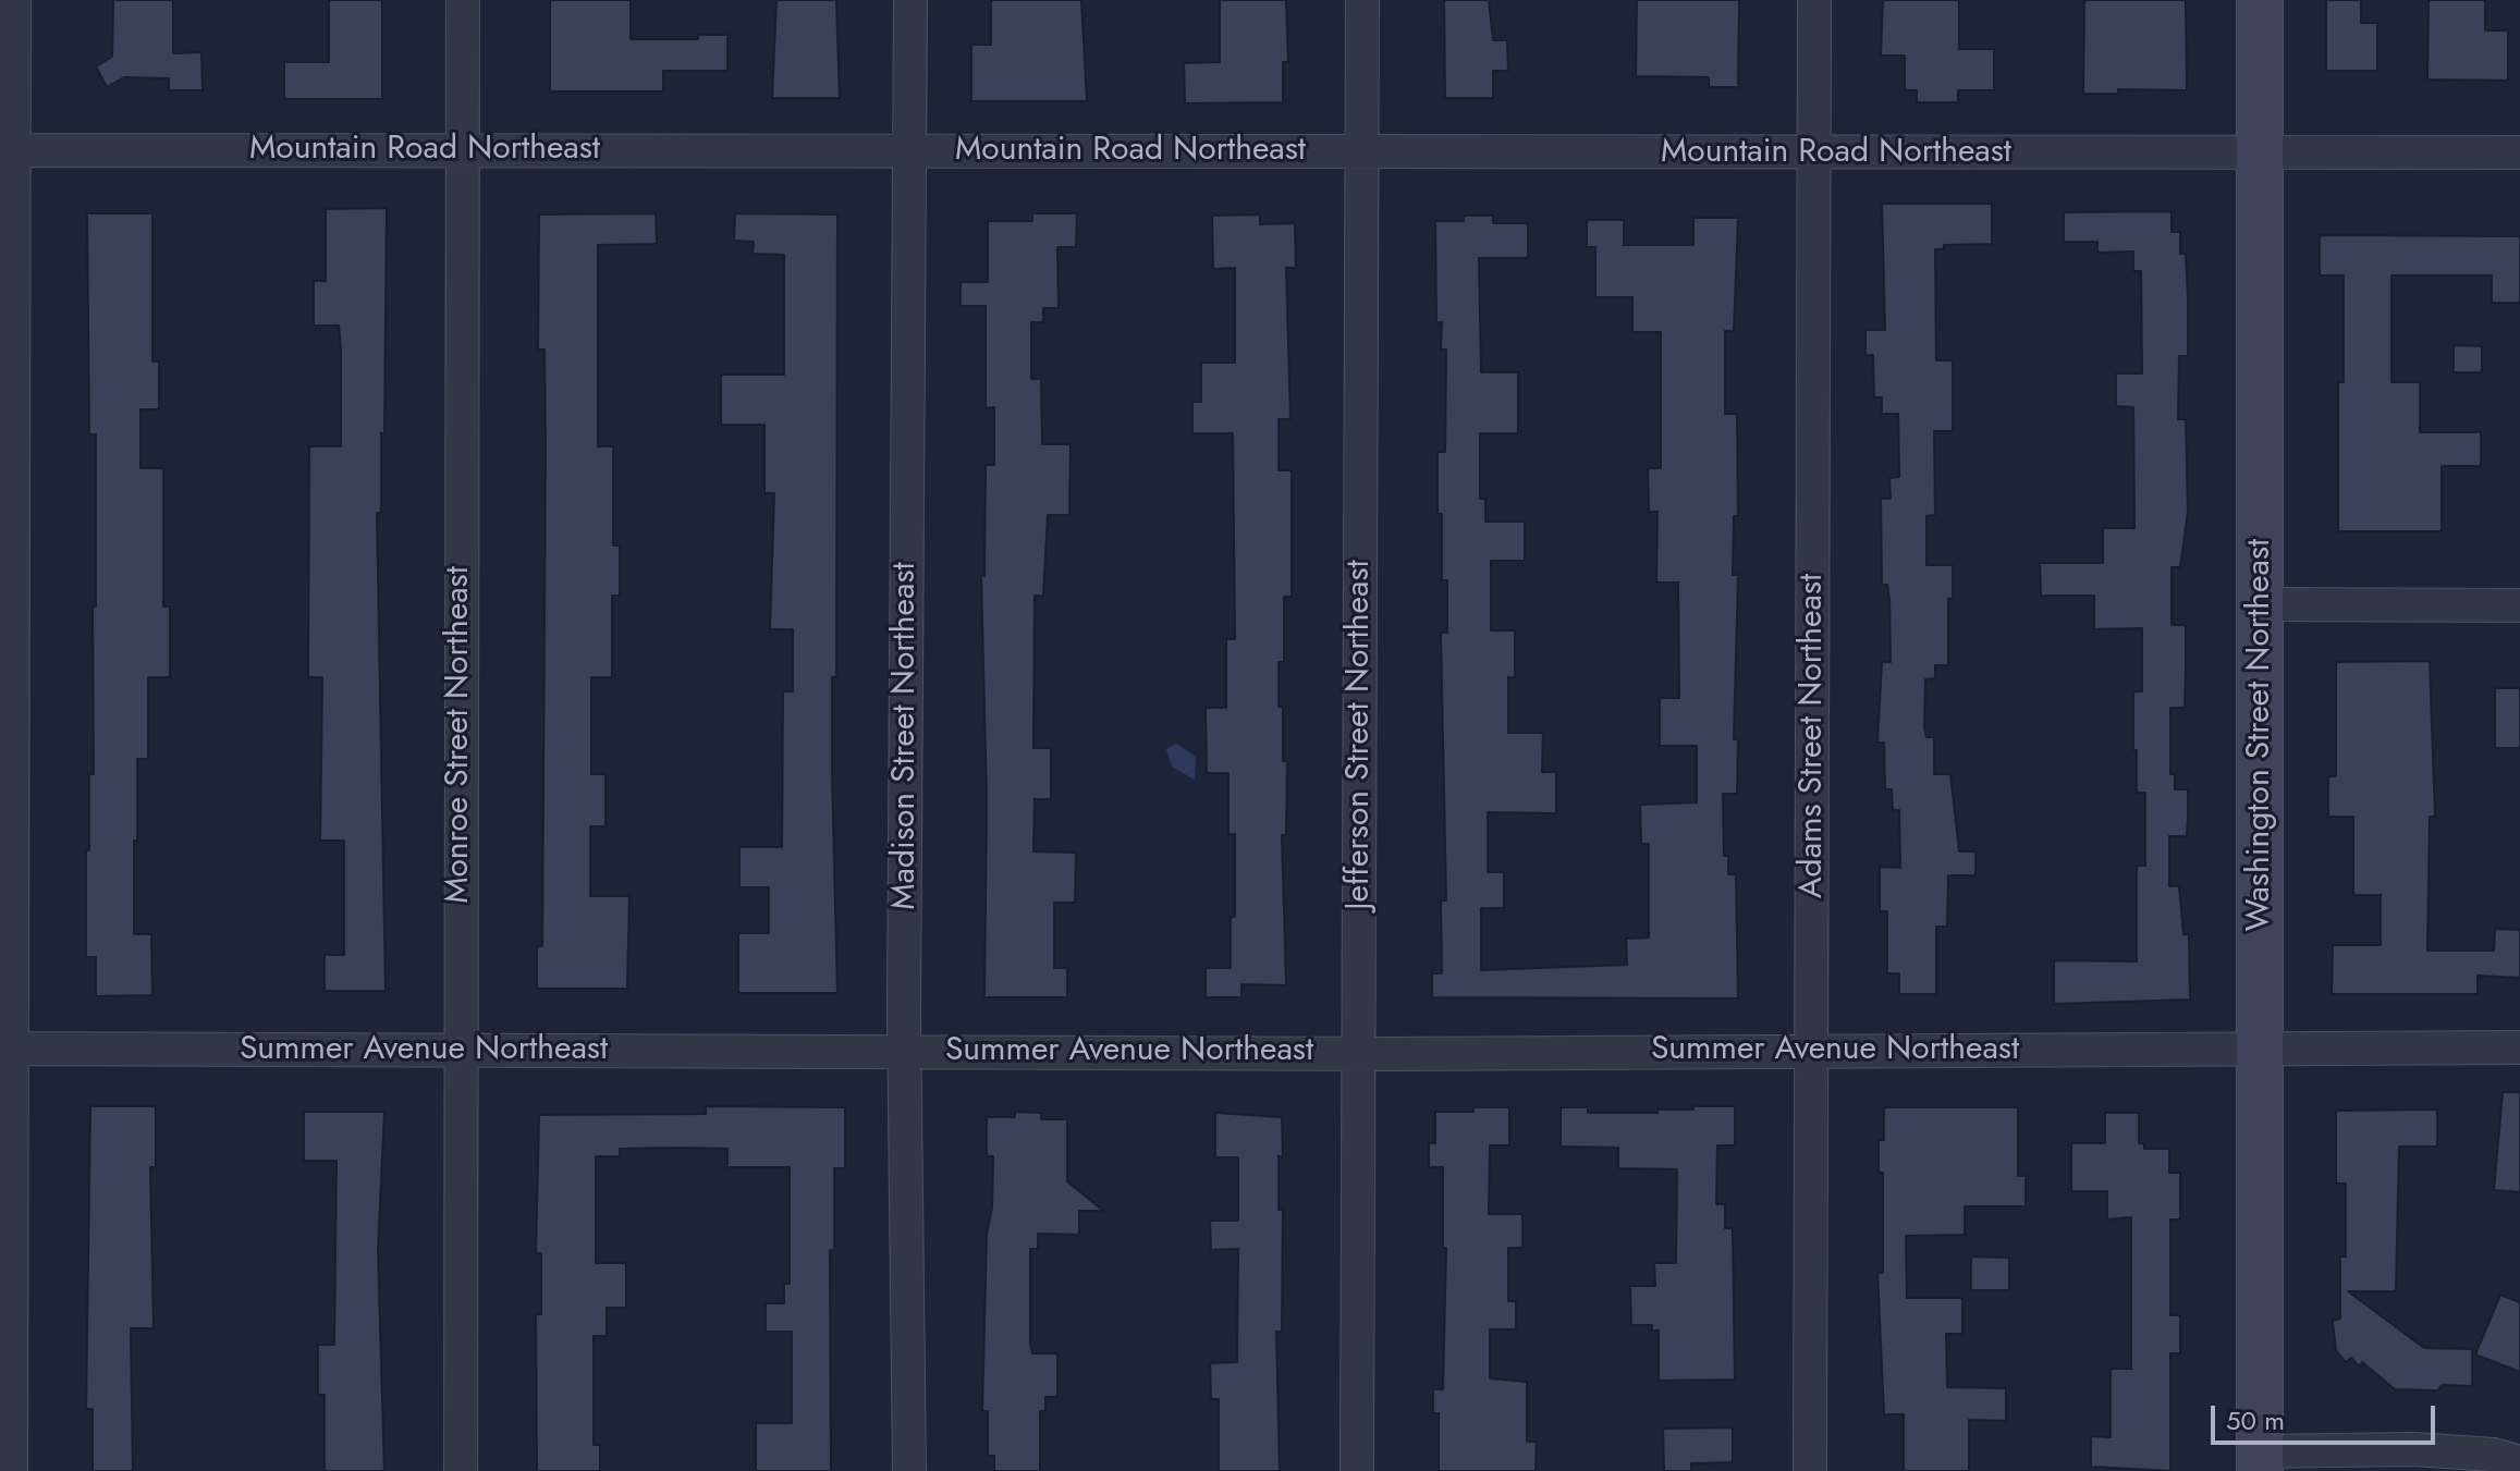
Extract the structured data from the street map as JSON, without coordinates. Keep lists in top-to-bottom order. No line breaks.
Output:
{"streets":{"street":["Mountain Road Northeast","Monroe Street Northeast","Jefferson Street Northeast","Washington Street Northeast","Madison Street Northeast","Adams Street Northeast","Summer Avenue Northeast"]},"crossings":[["Mountain Road Northeast","Monroe Street Northeast"],["Mountain Road Northeast","Jefferson Street Northeast"],["Mountain Road Northeast","Washington Street Northeast"],["Mountain Road Northeast","Madison Street Northeast"],["Mountain Road Northeast","Adams Street Northeast"],["Monroe Street Northeast","Summer Avenue Northeast"],["Jefferson Street Northeast","Summer Avenue Northeast"],["Washington Street Northeast","Summer Avenue Northeast"],["Madison Street Northeast","Summer Avenue Northeast"],["Adams Street Northeast","Summer Avenue Northeast"]],"scale_bar":"50 m"}
